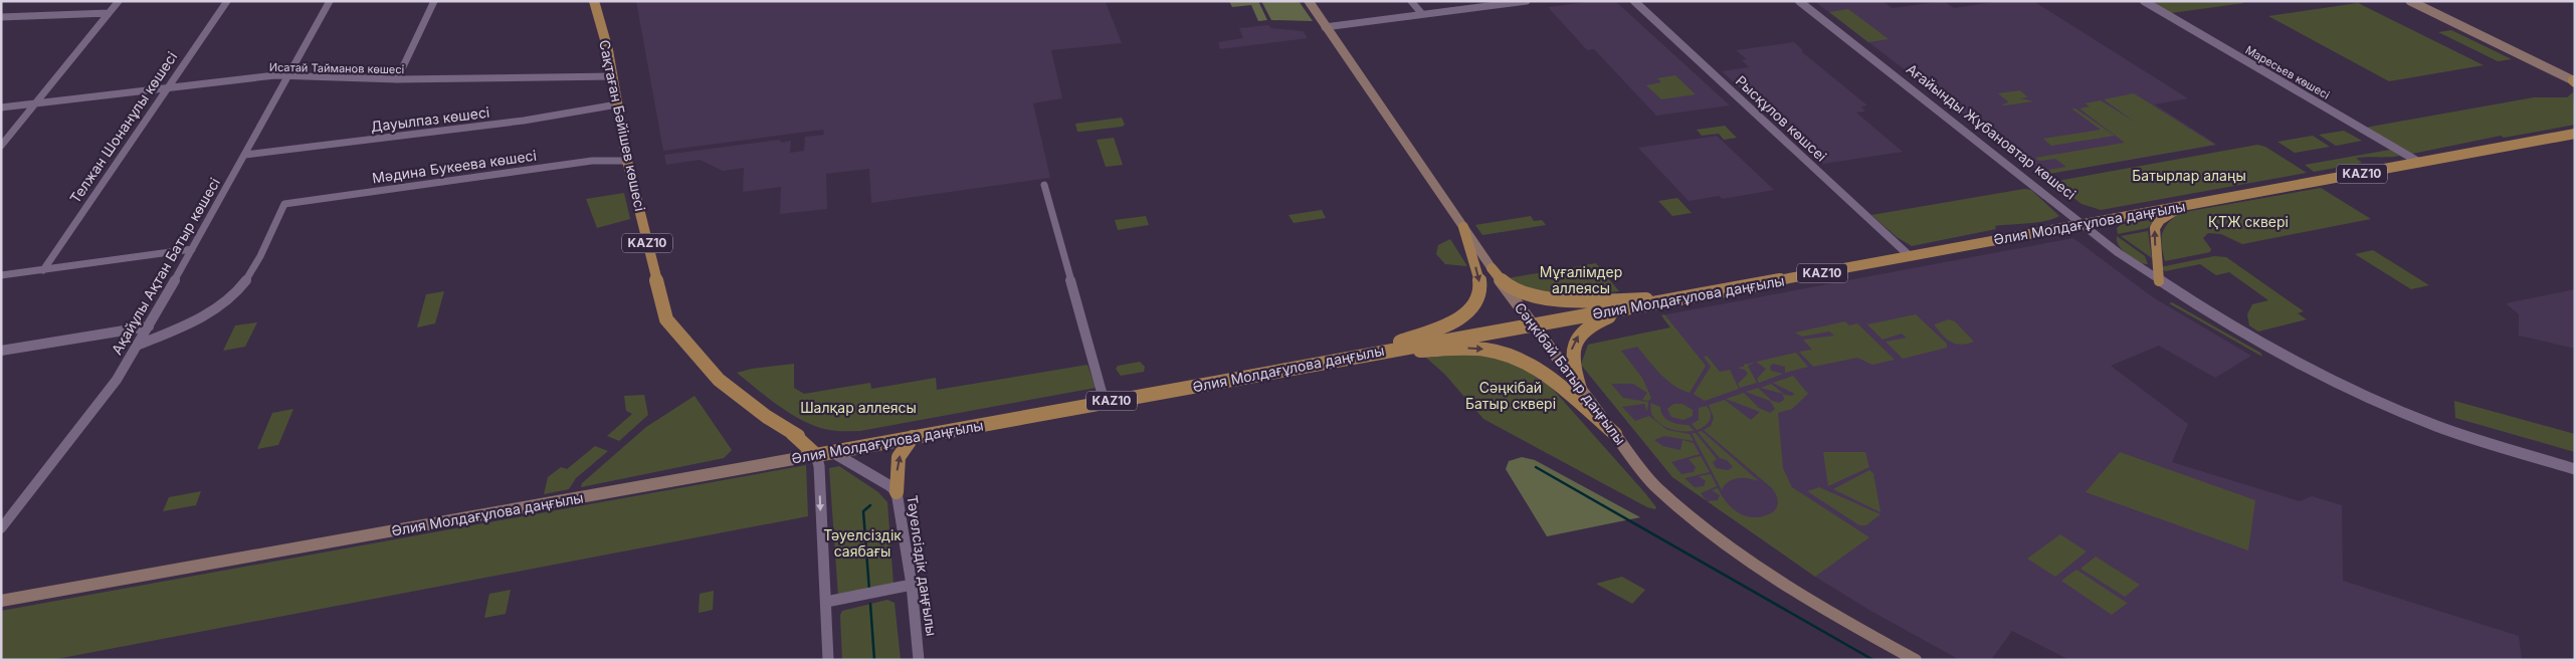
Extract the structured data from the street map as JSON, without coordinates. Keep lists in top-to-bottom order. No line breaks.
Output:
{"streets":{"main road":["Сақтаған Бәйішев көшесі","KAZ10","Әлия Молдағұлова даңғылы","Сәңкібай Батыр даңғылы"],"street":["Исатай Тайманов көшесі","Маресьев көшесі","Рысқұлов көшсеі","Дауылпаз көшесі","Телжан Шонанұлы көшесі","Ағайынды Жұбановтар көшесі","Мәдина Букеева көшесі","Ақайұлы Ақтан Батыр көшесі","Тәуелсіздік даңғылы"]},"crossings":[["Исатай Тайманов көшесі","Сақтаған Бәйішев көшесі"],["Исатай Тайманов көшесі","Телжан Шонанұлы көшесі"],["Исатай Тайманов көшесі","Ақайұлы Ақтан Батыр көшесі"],["Маресьев көшесі","Әлия Молдағұлова даңғылы"],["Рысқұлов көшсеі","Әлия Молдағұлова даңғылы"],["Дауылпаз көшесі","Сақтаған Бәйішев көшесі"],["Дауылпаз көшесі","Ақайұлы Ақтан Батыр көшесі"],["Сақтаған Бәйішев көшесі","Мәдина Букеева көшесі"],["Сақтаған Бәйішев көшесі","Әлия Молдағұлова даңғылы"],["Сақтаған Бәйішев көшесі","Тәуелсіздік даңғылы"],["Ағайынды Жұбановтар көшесі","Әлия Молдағұлова даңғылы"],["Мәдина Букеева көшесі","Ақайұлы Ақтан Батыр көшесі"],["Әлия Молдағұлова даңғылы","Сәңкібай Батыр даңғылы"],["Әлия Молдағұлова даңғылы","Тәуелсіздік даңғылы"]],"parks":["Батырлар алаңы","ҚТЖ сквері","Мұғалімдер аллеясы","Сәңкібай Батыр сквері","Шалқар аллеясы","Тәуелсіздік саябағы"]}
